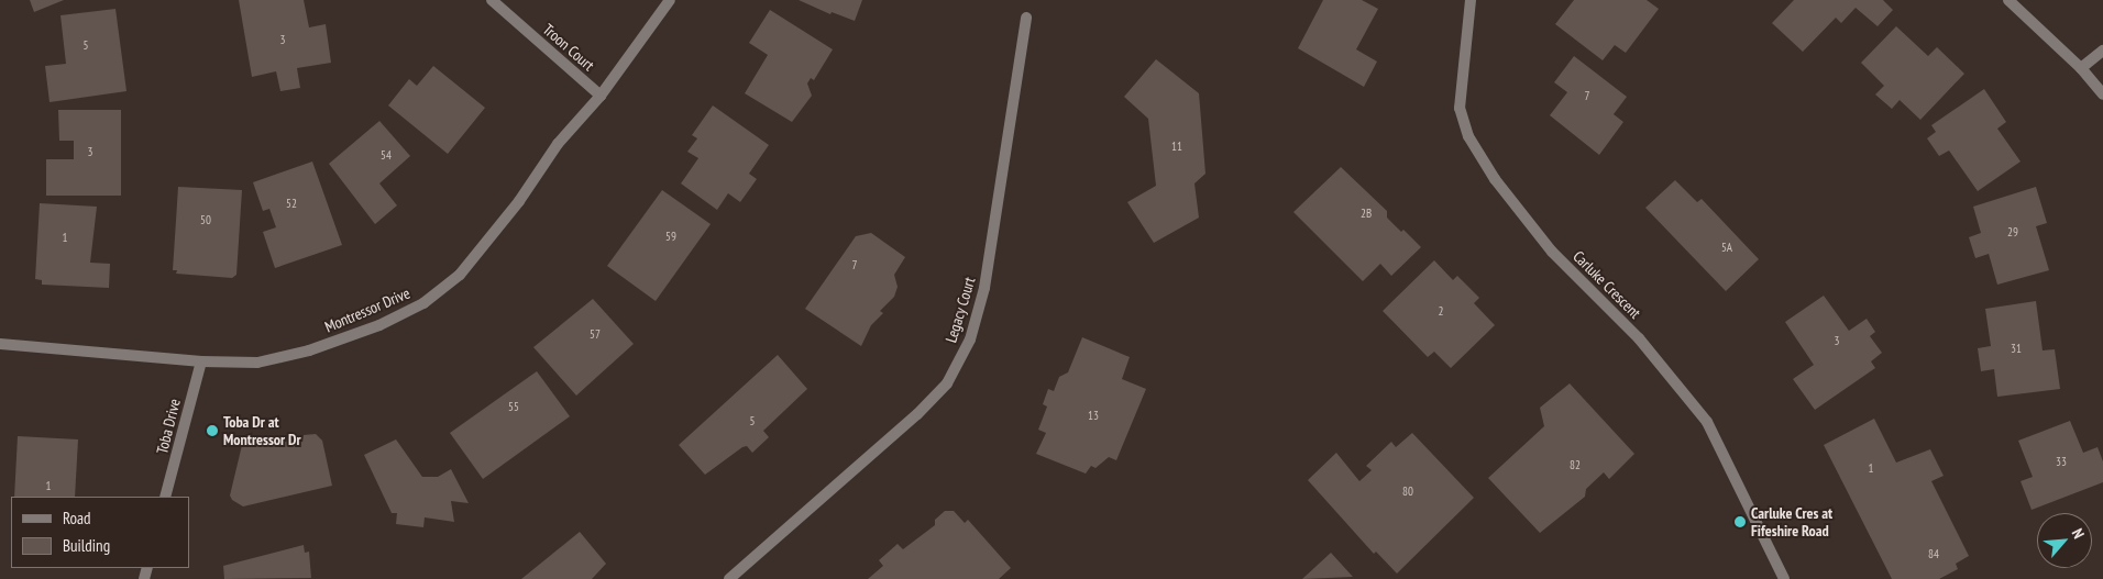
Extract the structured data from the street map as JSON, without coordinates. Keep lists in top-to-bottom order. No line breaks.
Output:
{"streets":{"street":["Troon Court","Carluke Crescent","Montressor Drive","Legacy Court","Toba Drive"]},"crossings":[["Troon Court","Montressor Drive"],["Montressor Drive","Toba Drive"]],"places":["Toba Dr at Montressor Dr","Carluke Cres at Fifeshire Road"],"house_numbers":["3","5","7","11","3","54","52","2B","50","29","59","1","5A","7","2","57","3","31","55","13","5","33","82","1","1","80","84"],"legend":["Road","Building"],"north":"top right"}
